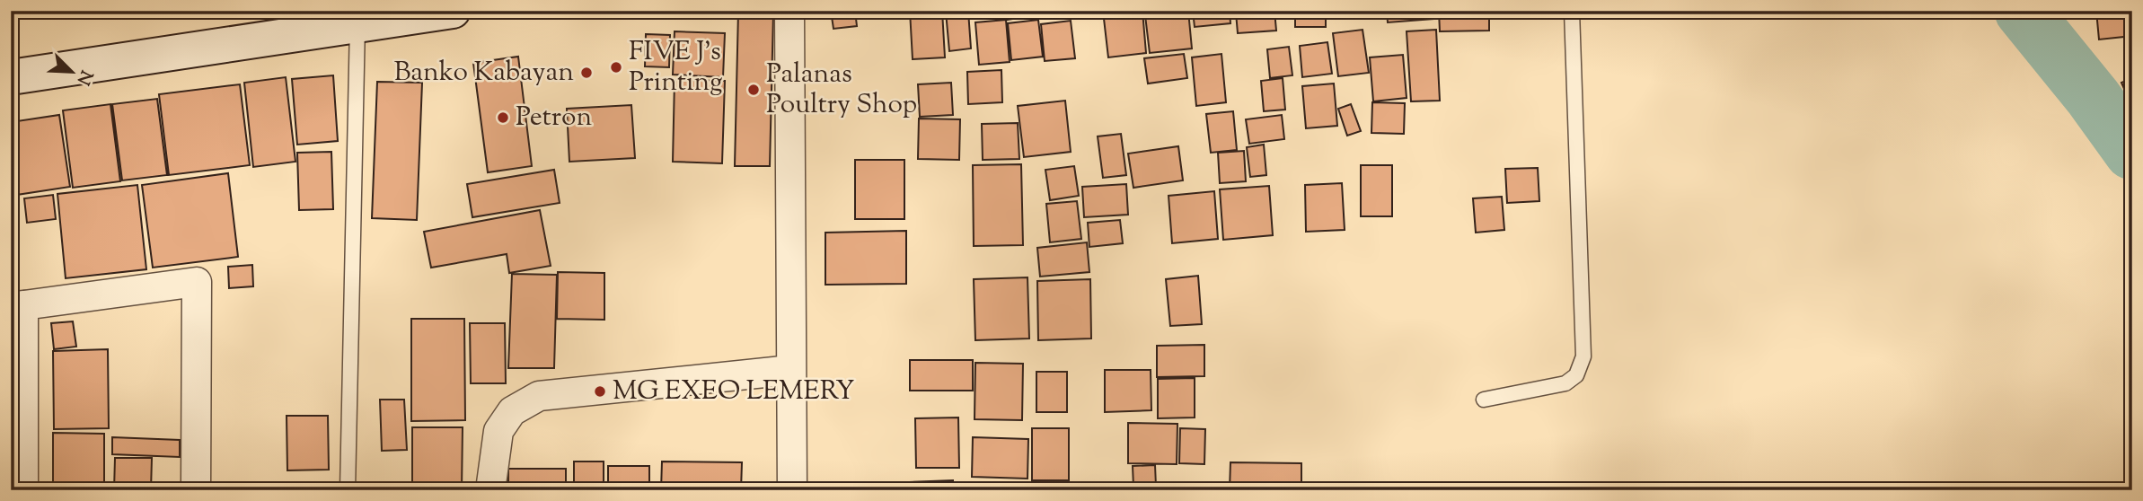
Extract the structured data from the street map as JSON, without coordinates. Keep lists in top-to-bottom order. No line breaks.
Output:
{"places":["FIVE J's Printing","Banko Kabayan","Palanas Poultry Shop","Petron","MG EXEO LEMERY"],"north":"bottom right"}
